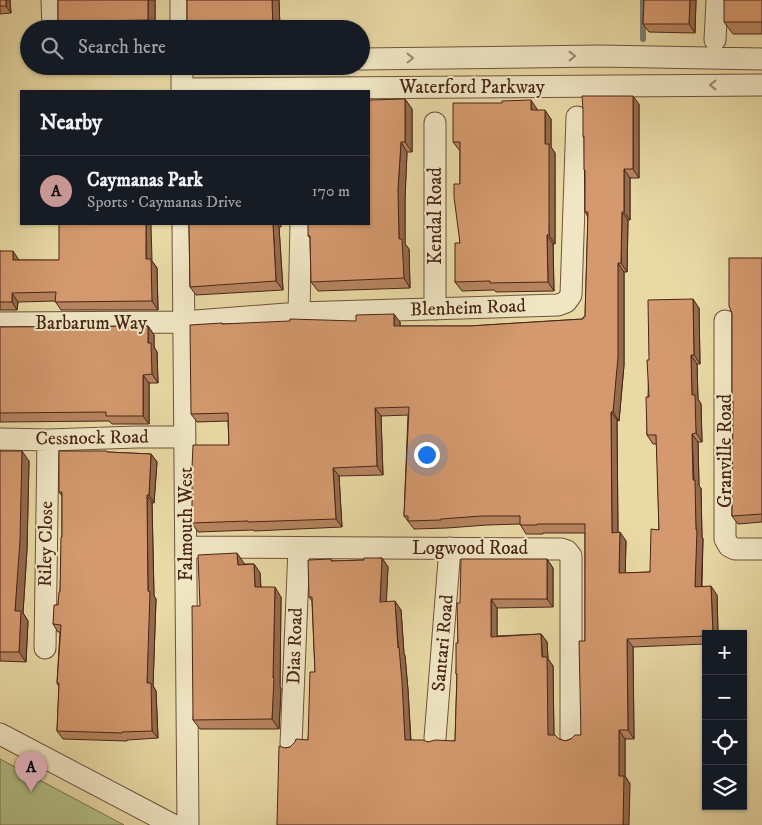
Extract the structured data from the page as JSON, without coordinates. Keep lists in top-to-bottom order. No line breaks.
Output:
{"streets":{"street":["Waterford Parkway","Kendal Road","Blenheim Road","Barbarum Way","Cessnock Road","Granville Road","Falmouth West","Riley Close","Logwood Road","Santari Road","Dias Road"]},"crossings":[["Kendal Road","Blenheim Road"],["Blenheim Road","Barbarum Way"],["Blenheim Road","Falmouth West"],["Barbarum Way","Falmouth West"],["Cessnock Road","Falmouth West"],["Cessnock Road","Riley Close"],["Falmouth West","Logwood Road"],["Logwood Road","Santari Road"],["Logwood Road","Dias Road"]],"page":{"search":"Search here","heading":"Nearby","list":[{"mark":"A","name":"Caymanas Park","note":"Sports · Caymanas Drive","value":"170 m"}],"map_buttons":["+","−"],"pins":"A"}}
